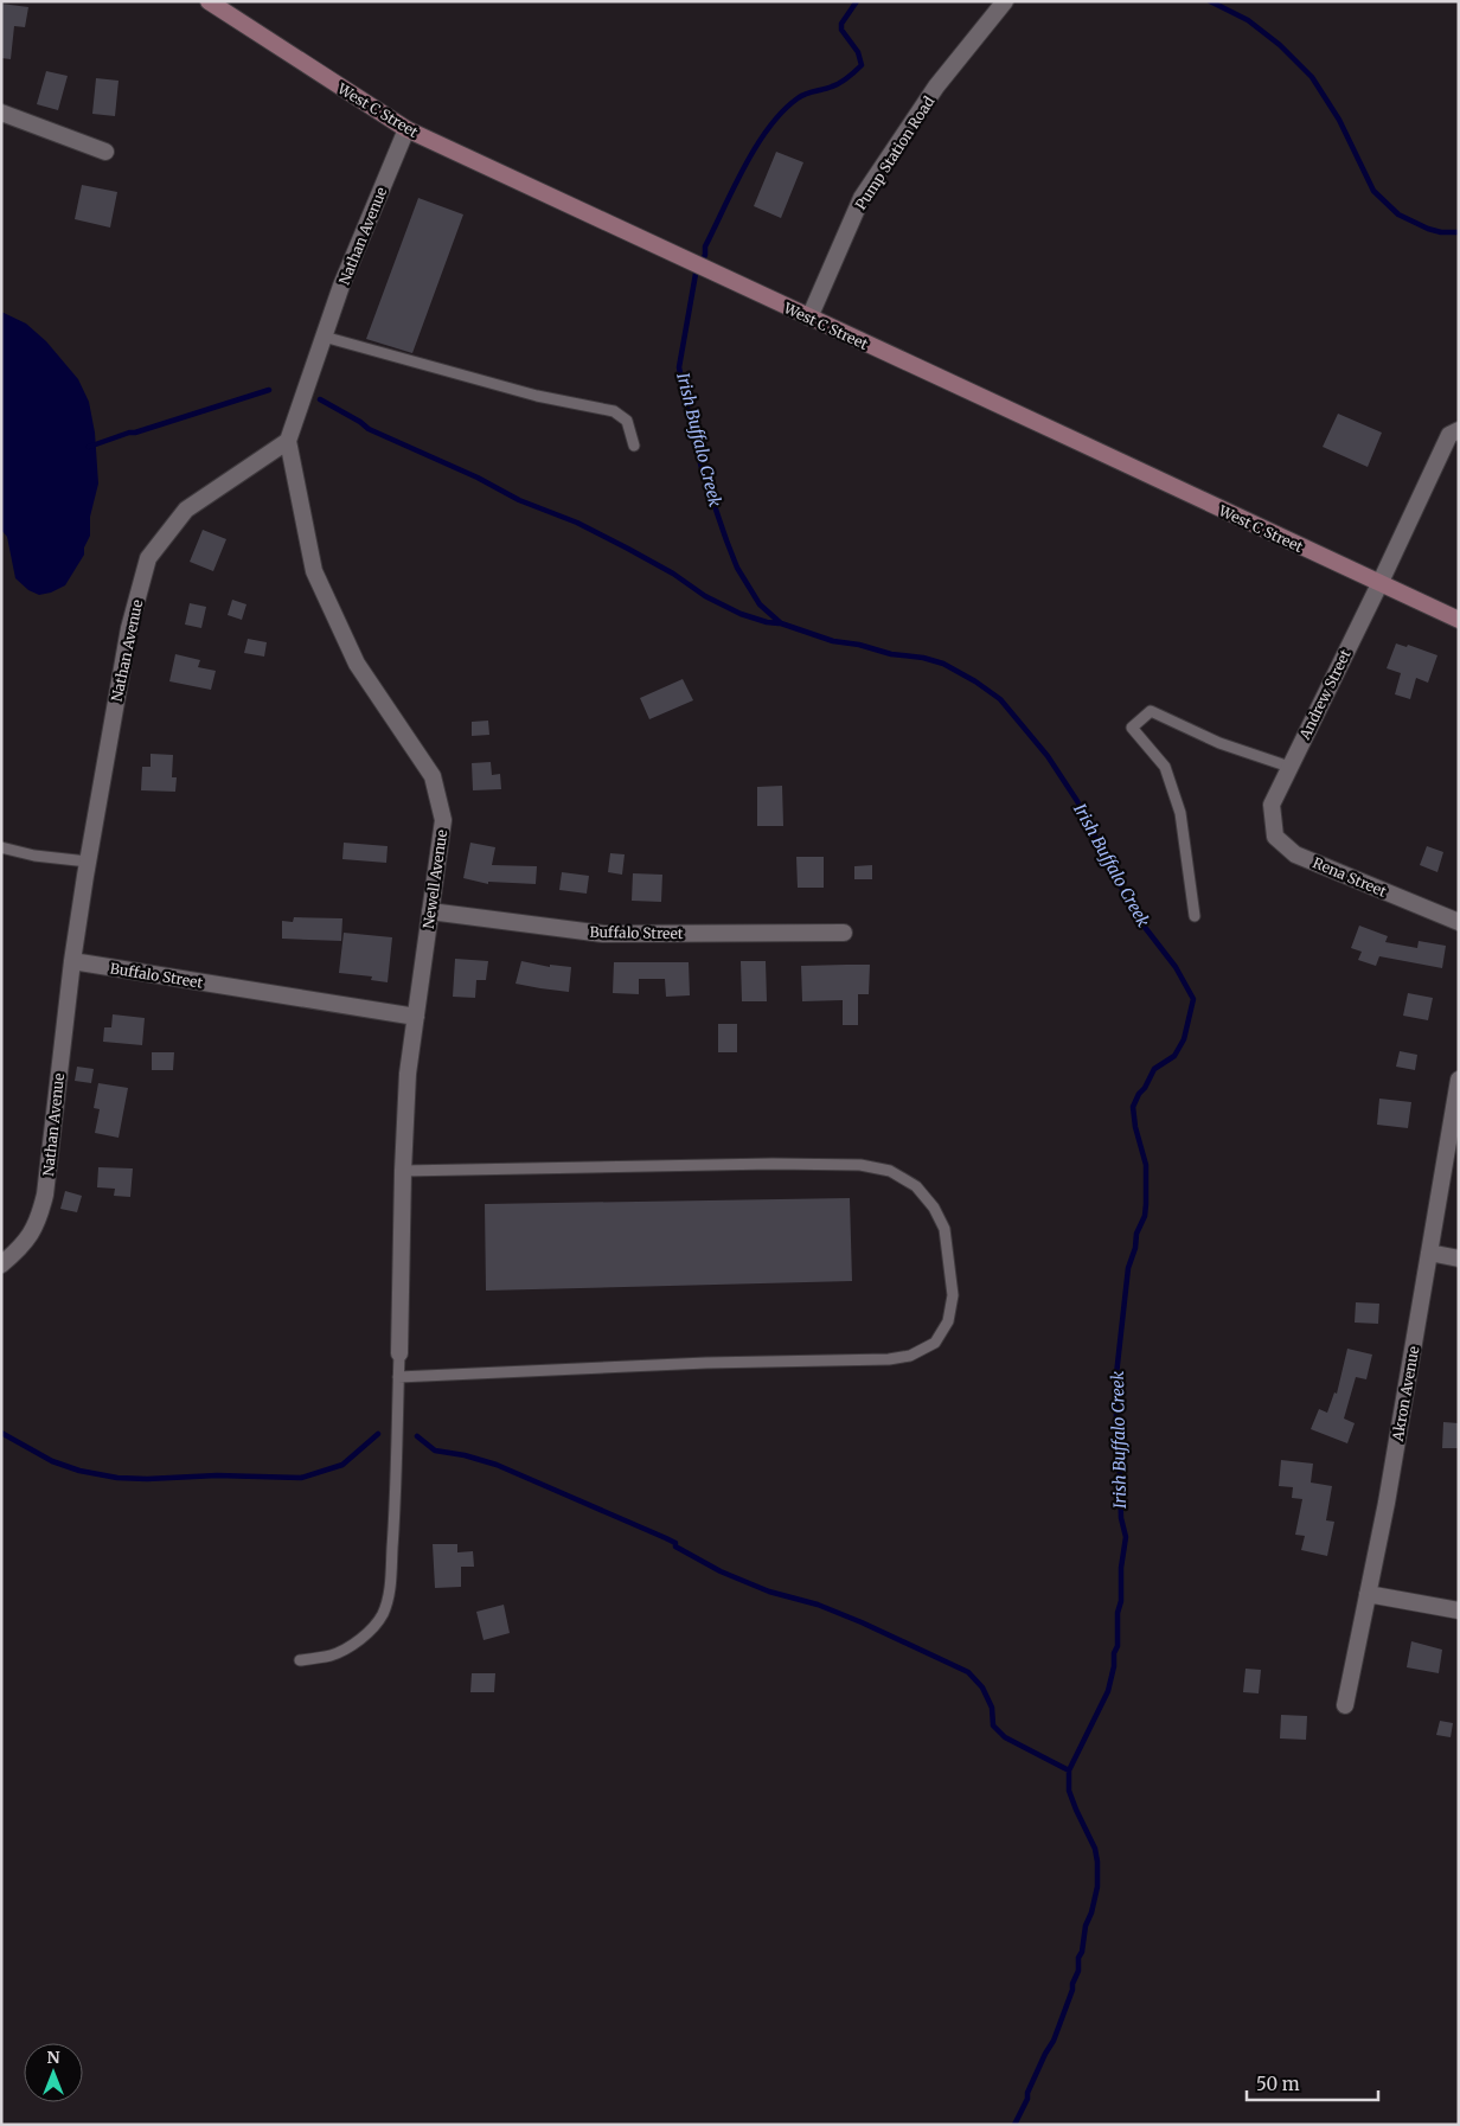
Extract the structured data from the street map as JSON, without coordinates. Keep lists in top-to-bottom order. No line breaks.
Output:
{"streets":{"main road":["West C Street"],"street":["Pump Station Road","Nathan Avenue","Andrew Street","Rena Street","Newell Avenue","Buffalo Street","Akron Avenue"]},"crossings":[["West C Street","Pump Station Road"],["West C Street","Nathan Avenue"],["West C Street","Andrew Street"],["Nathan Avenue","Newell Avenue"],["Nathan Avenue","Buffalo Street"],["Andrew Street","Rena Street"],["Newell Avenue","Buffalo Street"]],"water":["Irish Buffalo Creek"],"scale_bar":"50 m","north":"top"}
